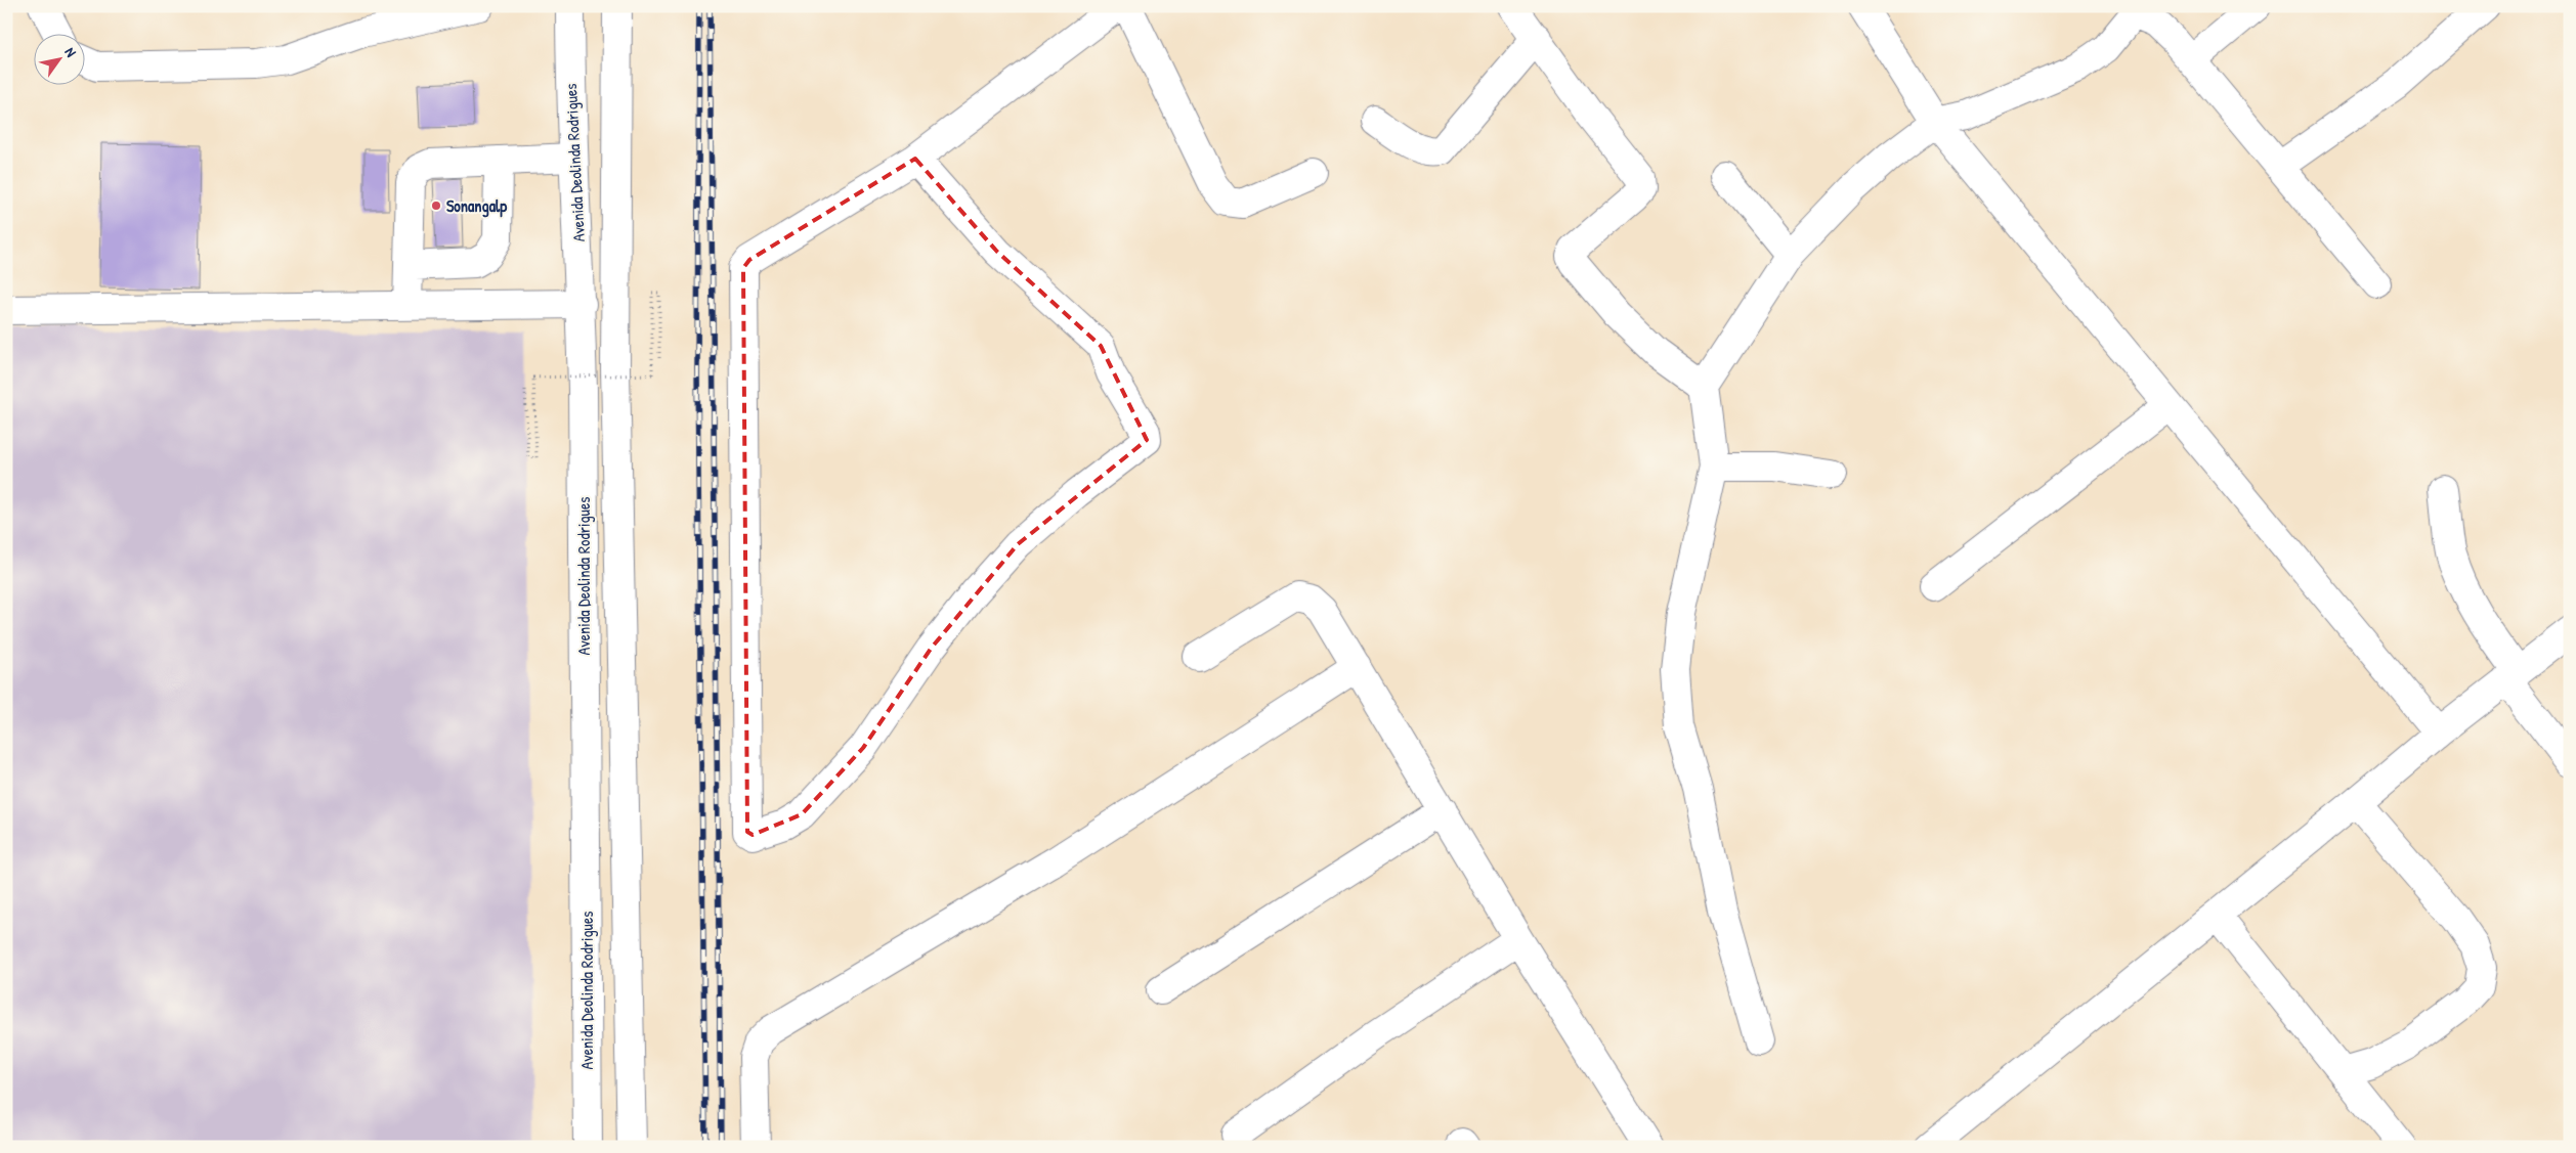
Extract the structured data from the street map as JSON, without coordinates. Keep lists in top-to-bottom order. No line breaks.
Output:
{"streets":{"main road":["Avenida Deolinda Rodrigues"]},"places":["Sonangalp"],"north":"top right"}
